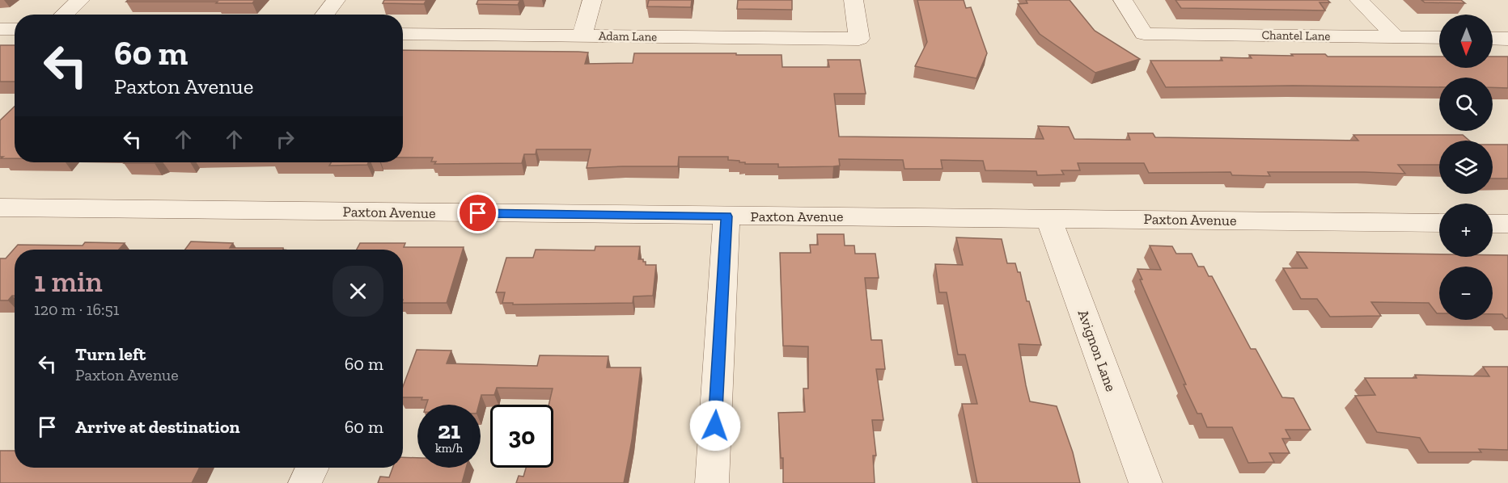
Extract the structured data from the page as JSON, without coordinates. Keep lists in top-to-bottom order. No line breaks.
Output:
{"streets":{"street":["Chantel Lane","Adam Lane","Paxton Avenue","Avignon Lane"]},"crossings":[["Paxton Avenue","Avignon Lane"]],"north":"bottom","page":{"map_buttons":["+","−"],"turn":["60 m","Paxton Avenue"],"heading":["1 min","120 m · 16:51"],"list":[{"name":"Turn left","note":"Paxton Avenue","value":"60 m"},{"name":"Arrive at destination","value":"60 m"}],"speed":"21 km/h","limit":"30"}}
